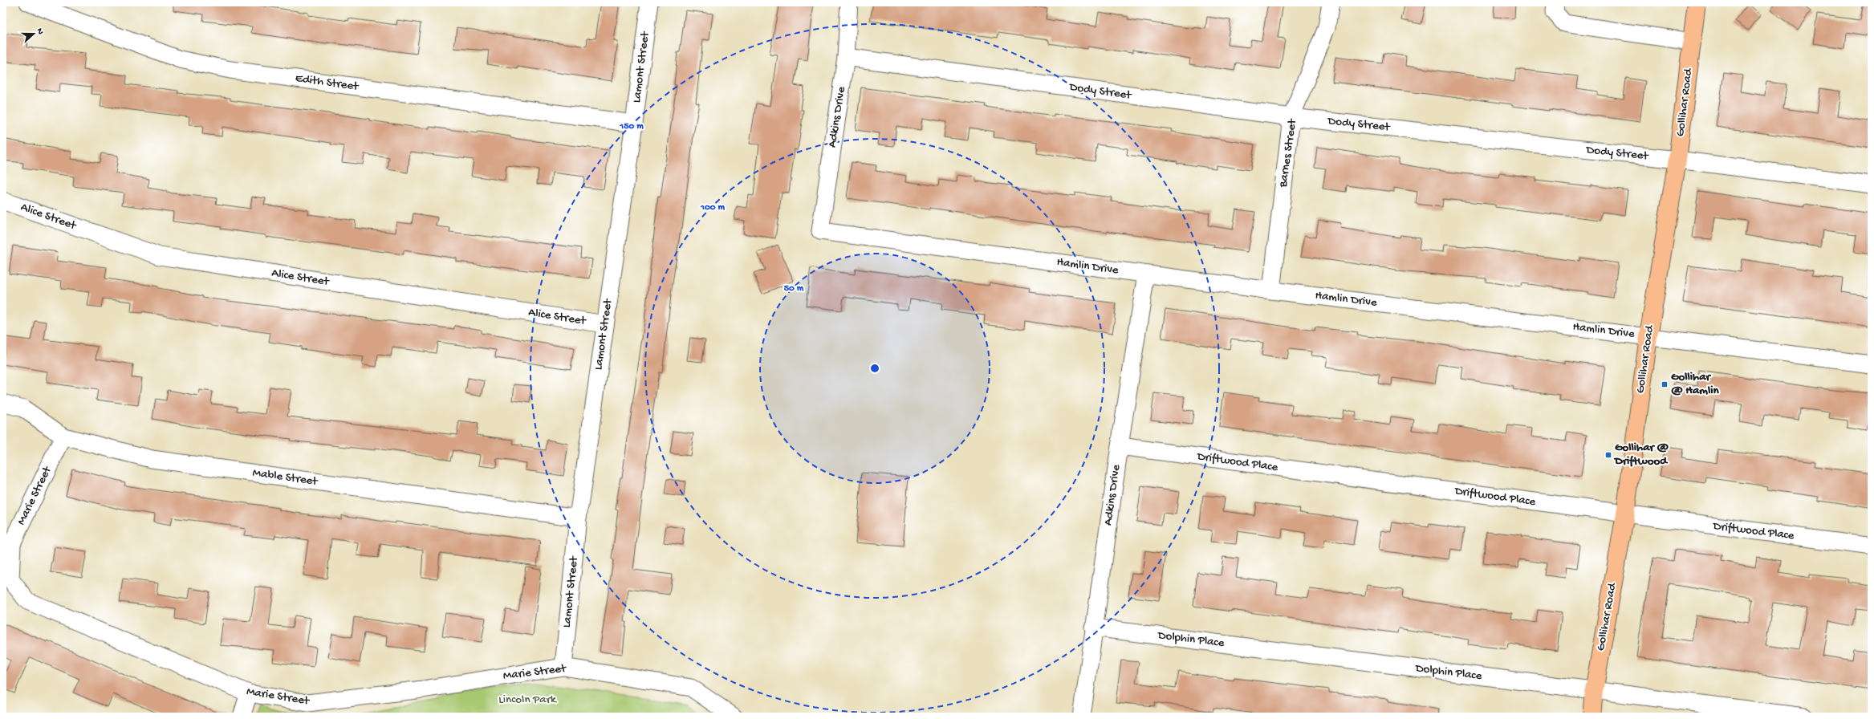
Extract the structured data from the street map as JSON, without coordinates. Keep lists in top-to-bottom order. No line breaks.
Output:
{"streets":{"main road":["Gollihar Road"],"street":["Lamont Street","Edith Street","Dody Street","Adkins Drive","Barnes Street","Alice Street","Hamlin Drive","Driftwood Place","Mable Street","Marie Street","Dolphin Place"]},"crossings":[["Lamont Street","Edith Street"],["Lamont Street","Alice Street"],["Lamont Street","Mable Street"],["Lamont Street","Marie Street"],["Dody Street","Gollihar Road"],["Dody Street","Adkins Drive"],["Dody Street","Barnes Street"],["Gollihar Road","Hamlin Drive"],["Gollihar Road","Driftwood Place"],["Gollihar Road","Dolphin Place"],["Adkins Drive","Hamlin Drive"],["Adkins Drive","Driftwood Place"],["Adkins Drive","Dolphin Place"],["Barnes Street","Hamlin Drive"],["Mable Street","Marie Street"]],"parks":["Lincoln Park"],"places":{"transit":["Gollihar @ Hamlin","Gollihar @ Driftwood"]},"north":"right","rings":["150 m","100 m","50 m"]}
